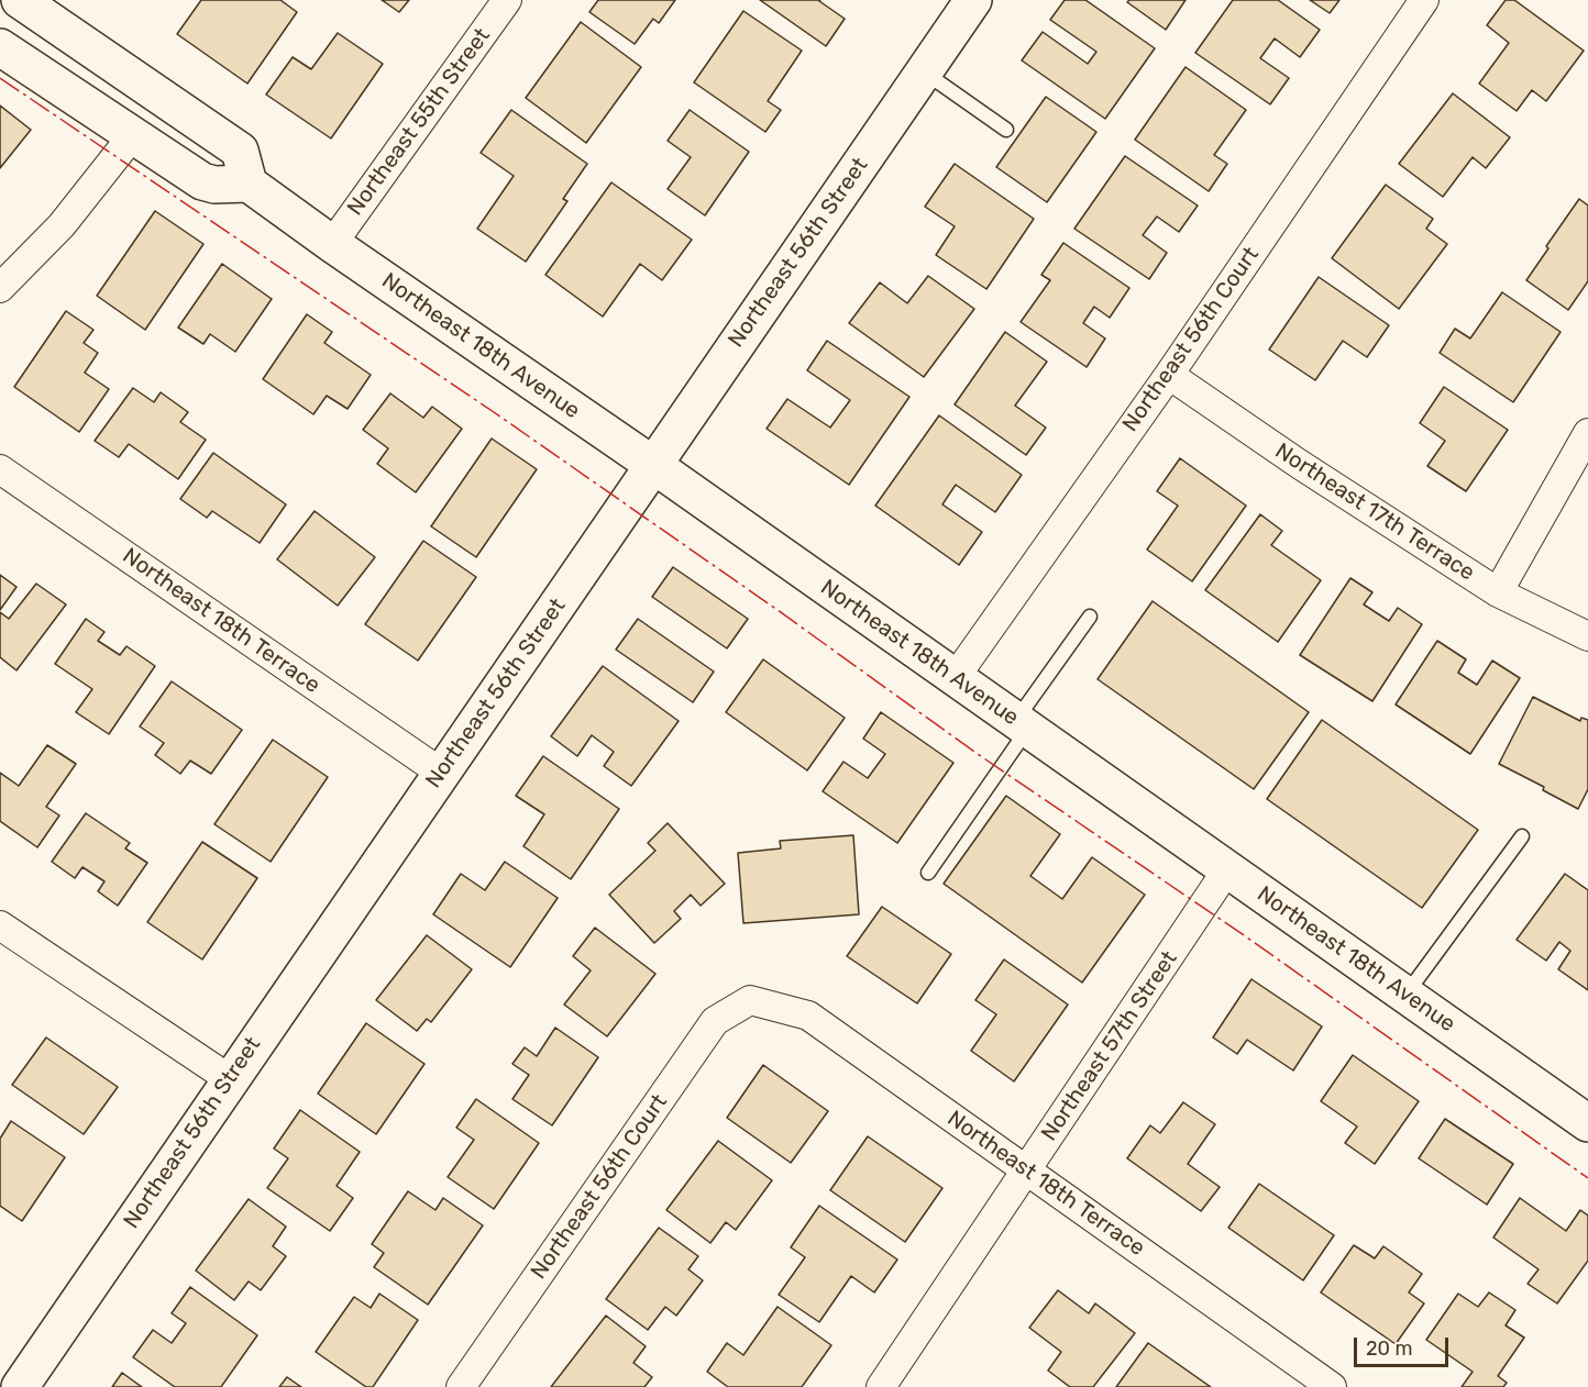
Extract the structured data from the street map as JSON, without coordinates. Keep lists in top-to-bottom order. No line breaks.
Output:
{"streets":{"street":["Northeast 55th Street","Northeast 56th Street","Northeast 56th Court","Northeast 18th Avenue","Northeast 17th Terrace","Northeast 18th Terrace","Northeast 57th Street"]},"crossings":[["Northeast 55th Street","Northeast 18th Avenue"],["Northeast 56th Street","Northeast 18th Avenue"],["Northeast 56th Street","Northeast 18th Terrace"],["Northeast 56th Court","Northeast 18th Avenue"],["Northeast 56th Court","Northeast 17th Terrace"],["Northeast 56th Court","Northeast 18th Terrace"],["Northeast 18th Avenue","Northeast 57th Street"],["Northeast 18th Terrace","Northeast 57th Street"]],"scale_bar":"20 m"}
